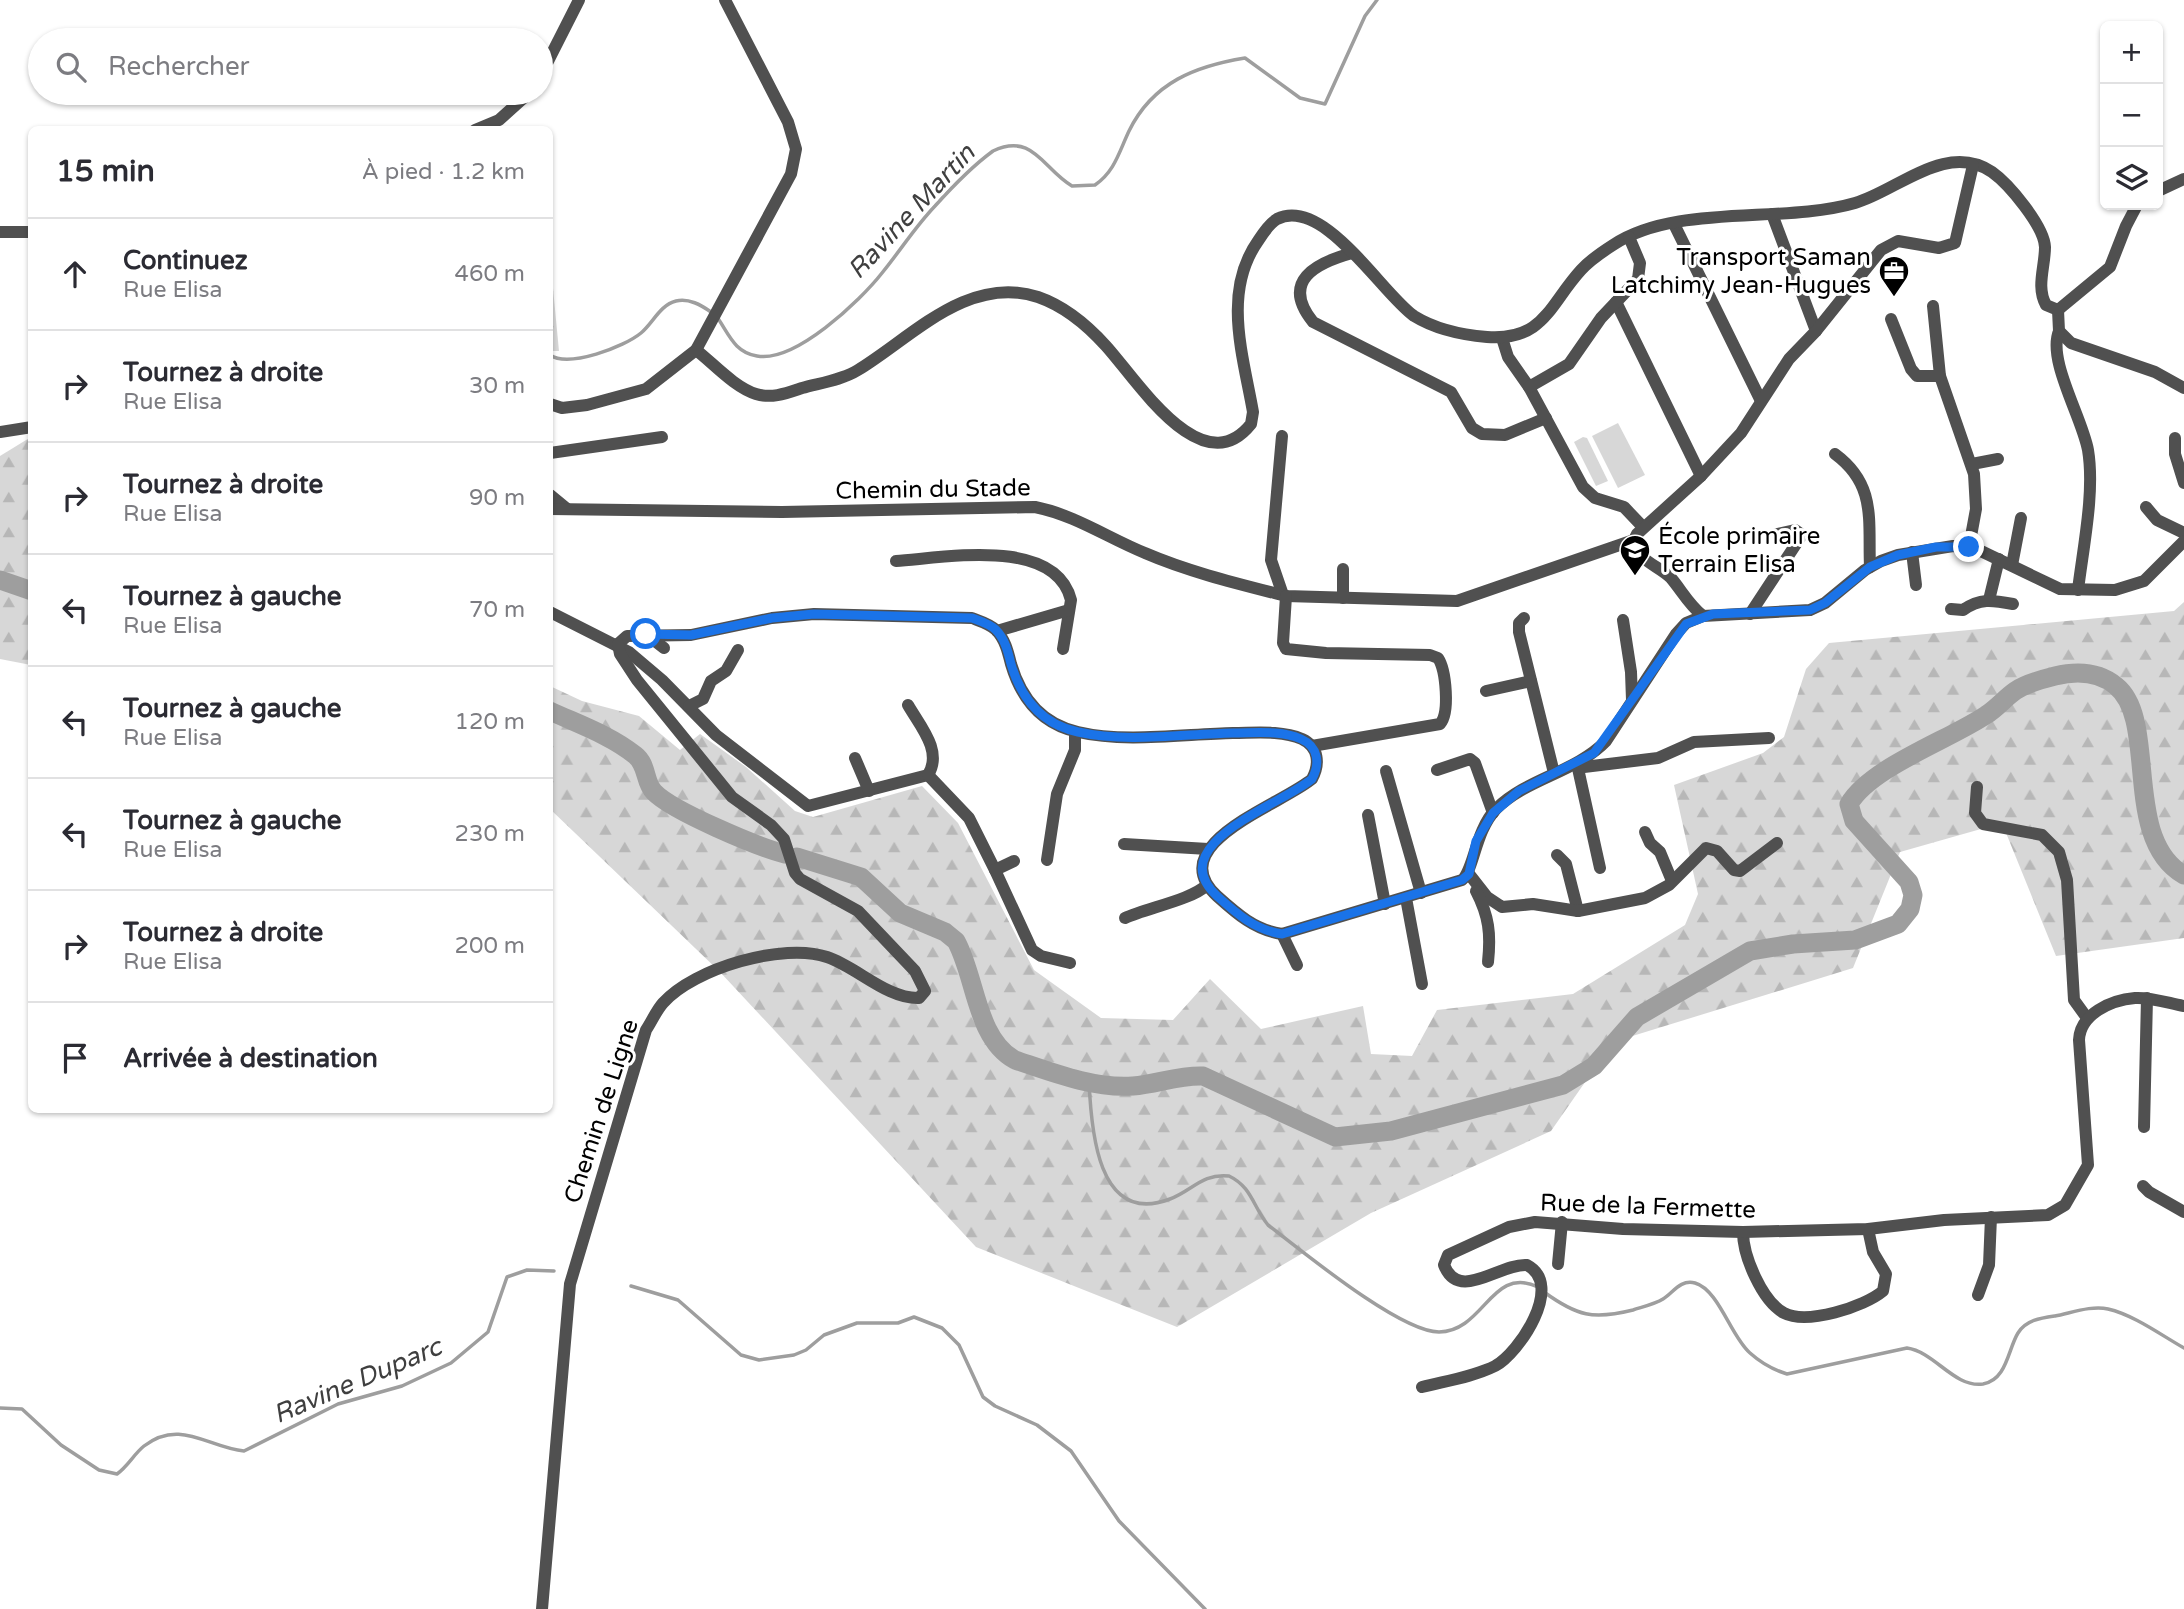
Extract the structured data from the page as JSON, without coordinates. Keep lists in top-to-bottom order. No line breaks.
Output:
{"streets":{"street":["Chemin du Stade","Chemin de Ligne","Rue de la Fermette"]},"water":["Ravine Martin","Ravine Duparc"],"places":{"office":["Transport Saman Latchimy Jean-Hugues"],"school or university":["École primaire Terrain Elisa"]},"page":{"map_buttons":["+","−"],"search":"Rechercher","heading":["15 min","À pied · 1.2 km"],"list":[["Continuez","Rue Elisa","460 m"],["Tournez à droite","Rue Elisa","30 m"],["Tournez à droite","Rue Elisa","90 m"],["Tournez à gauche","Rue Elisa","70 m"],["Tournez à gauche","Rue Elisa","120 m"],["Tournez à gauche","Rue Elisa","230 m"],["Tournez à droite","Rue Elisa","200 m"],"Arrivée à destination"]}}
